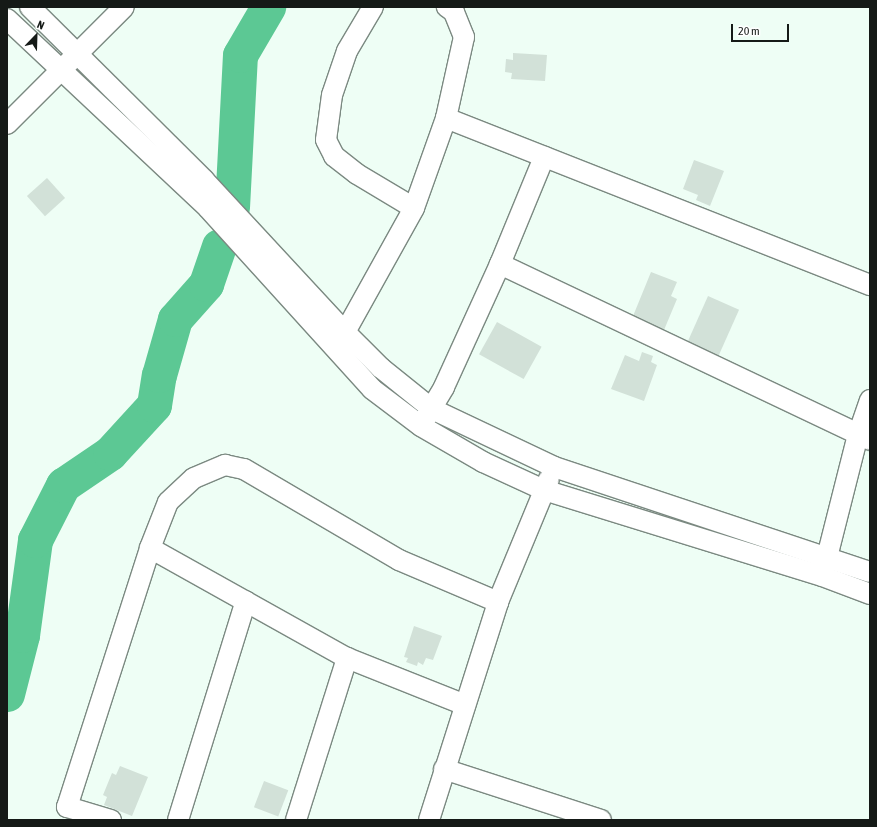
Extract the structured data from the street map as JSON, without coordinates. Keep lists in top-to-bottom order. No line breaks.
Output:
{"scale_bar":"20 m","north":"top right"}
